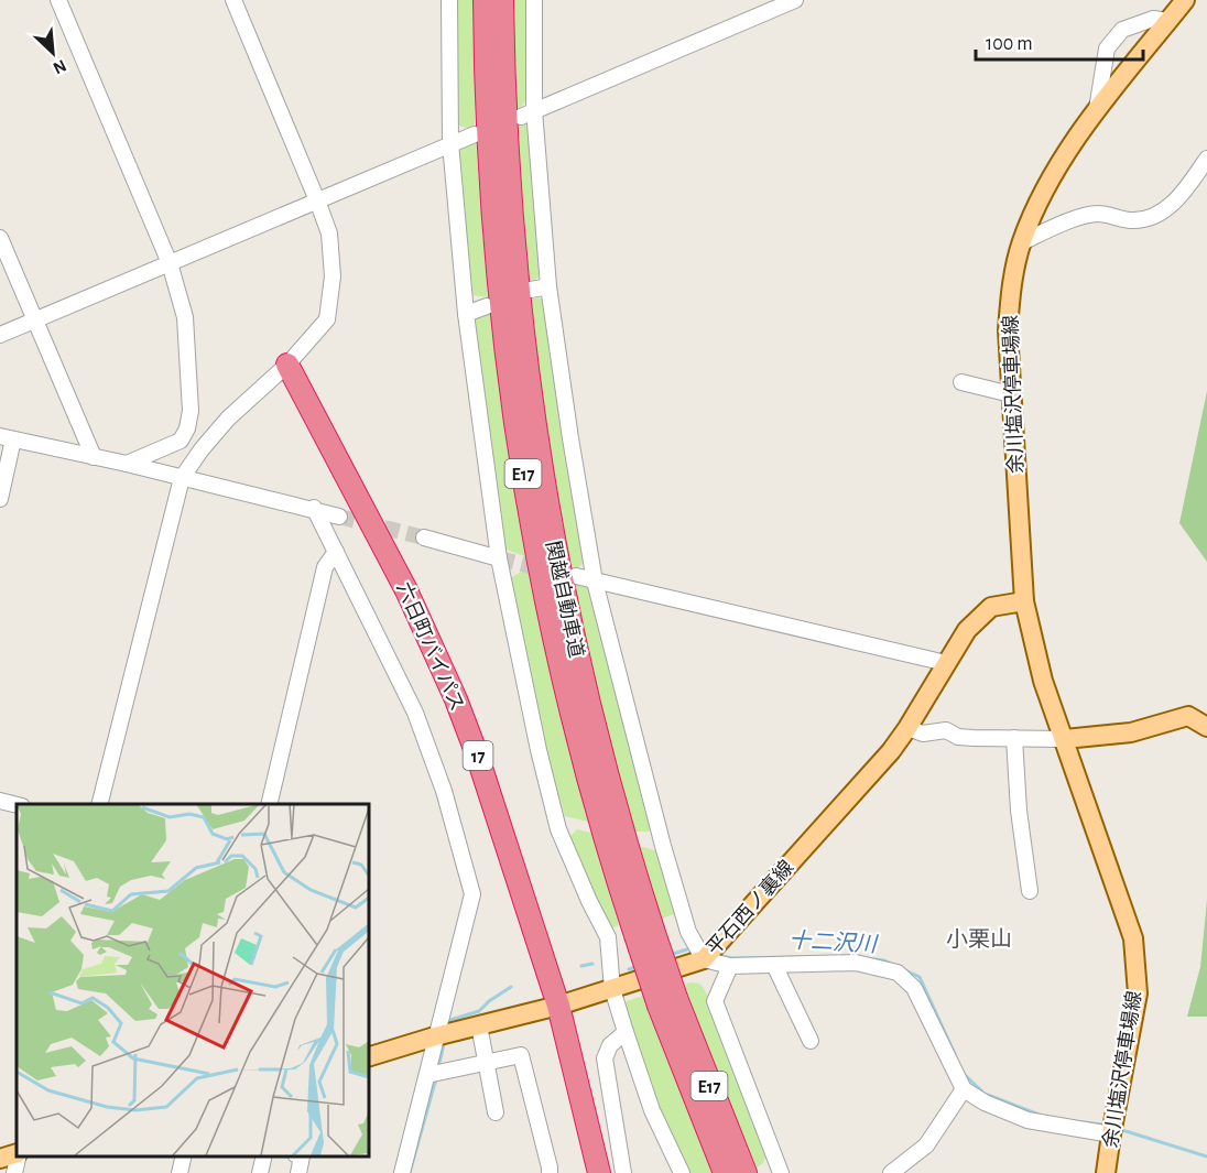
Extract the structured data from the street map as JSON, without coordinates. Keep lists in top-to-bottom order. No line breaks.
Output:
{"streets":{"highway":["E17","関越自動車道","六日町バイパス","17"],"main road":["余川塩沢停車場線","平石西ノ裏線"]},"crossings":[["余川塩沢停車場線","平石西ノ裏線"],["六日町バイパス","平石西ノ裏線"]],"districts":["小栗山"],"water":["十二沢川"],"scale_bar":"100 m","north":"bottom right"}
